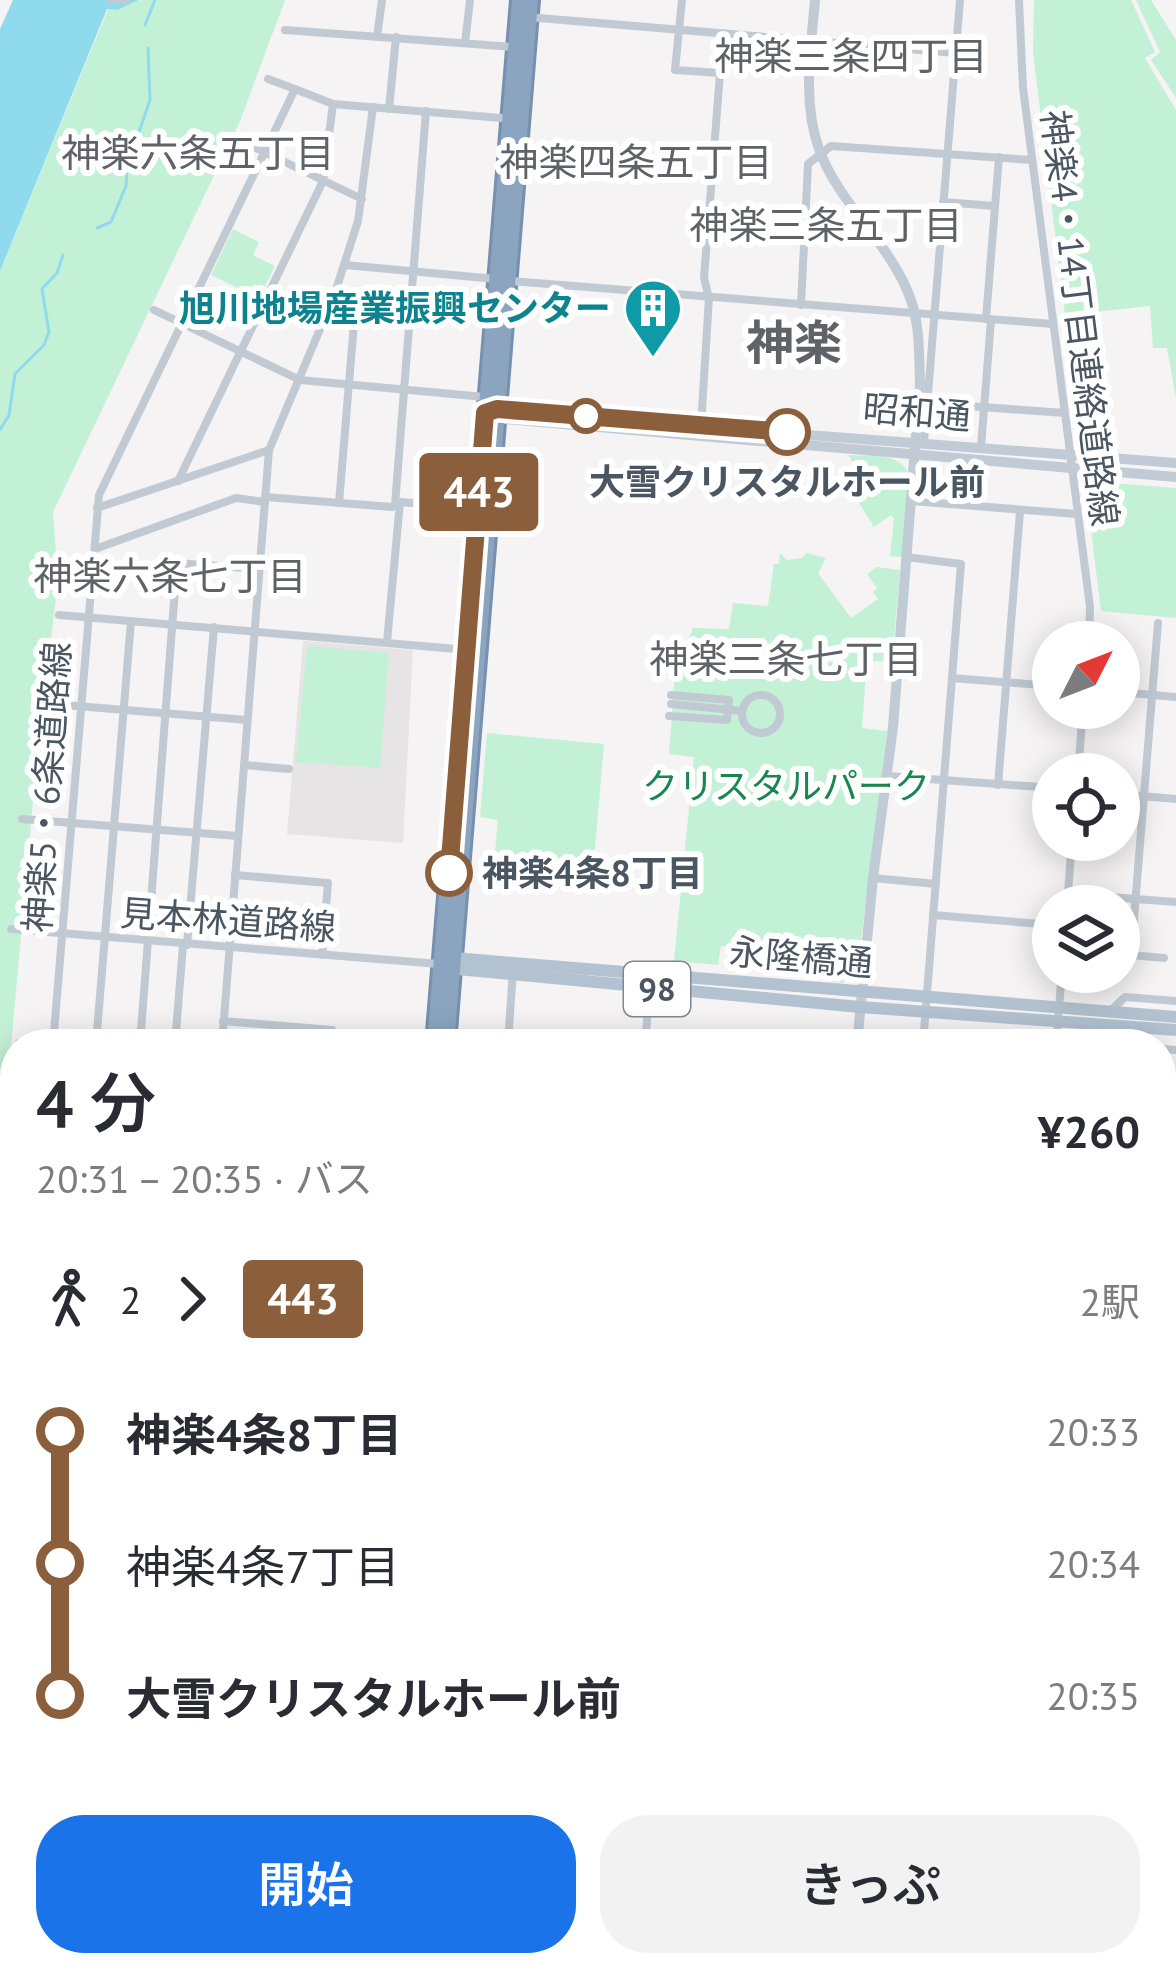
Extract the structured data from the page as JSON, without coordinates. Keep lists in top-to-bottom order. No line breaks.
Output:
{"streets":{"main road":["永隆橋通","98"],"street":["神楽4・14丁目連絡道路線","昭和通","神楽5・6条道路線","見本林道路線"]},"crossings":[["神楽4・14丁目連絡道路線","昭和通"],["神楽5・6条道路線","見本林道路線"],["見本林道路線","永隆橋通"]],"districts":["神楽三条四丁目","神楽六条五丁目","神楽四条五丁目","神楽三条五丁目","神楽","神楽六条七丁目","神楽三条七丁目"],"parks":["クリスタルパーク"],"places":{"building":["旭川地場産業振興センター"],"other":["大雪クリスタルホール前","神楽4条8丁目"]},"lines":["bus line 443"],"north":"top right","page":{"on_map":"443","heading":["4 分","20:31 – 20:35 · バス","¥260"],"legs":["2","443","2駅"],"list":[{"name":"神楽4条8丁目","value":"20:33"},{"name":"神楽4条7丁目","value":"20:34"},{"name":"大雪クリスタルホール前","value":"20:35"}],"buttons":["開始","きっぷ"]}}
